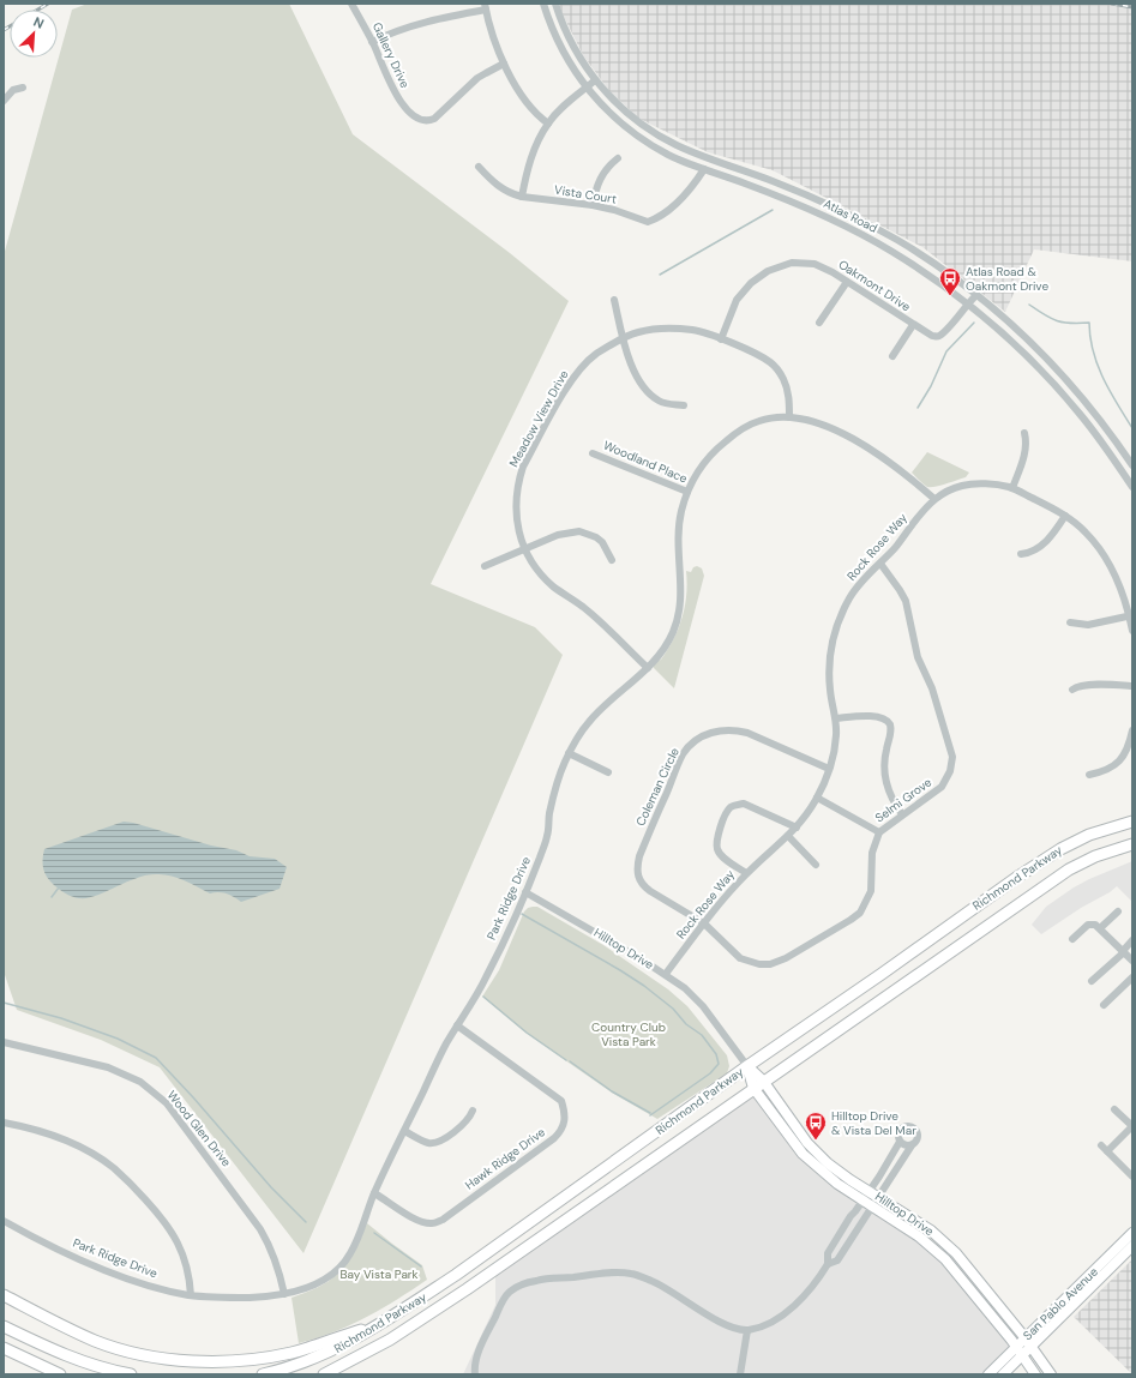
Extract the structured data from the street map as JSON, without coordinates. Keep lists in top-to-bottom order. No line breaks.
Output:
{"streets":{"highway":["Richmond Parkway"],"main road":["Hilltop Drive","San Pablo Avenue"],"street":["Gallery Drive","Vista Court","Atlas Road","Oakmont Drive","Meadow View Drive","Woodland Place","Rock Rose Way","Coleman Circle","Selmi Grove","Park Ridge Drive","Wood Glen Drive","Hawk Ridge Drive"]},"crossings":[["Vista Court","Atlas Road"],["Atlas Road","Oakmont Drive"],["Oakmont Drive","Meadow View Drive"],["Meadow View Drive","Park Ridge Drive"],["Woodland Place","Park Ridge Drive"],["Rock Rose Way","Coleman Circle"],["Rock Rose Way","Selmi Grove"],["Rock Rose Way","Park Ridge Drive"],["Rock Rose Way","Hilltop Drive"],["Coleman Circle","Selmi Grove"],["Richmond Parkway","Hilltop Drive"],["Park Ridge Drive","Hilltop Drive"],["Park Ridge Drive","Wood Glen Drive"],["Park Ridge Drive","Hawk Ridge Drive"],["Hilltop Drive","San Pablo Avenue"]],"parks":["Country Club Vista Park","Bay Vista Park"],"places":{"bus stop":["Atlas Road & Oakmont Drive","Hilltop Drive & Vista Del Mar"]},"north":"top right"}
